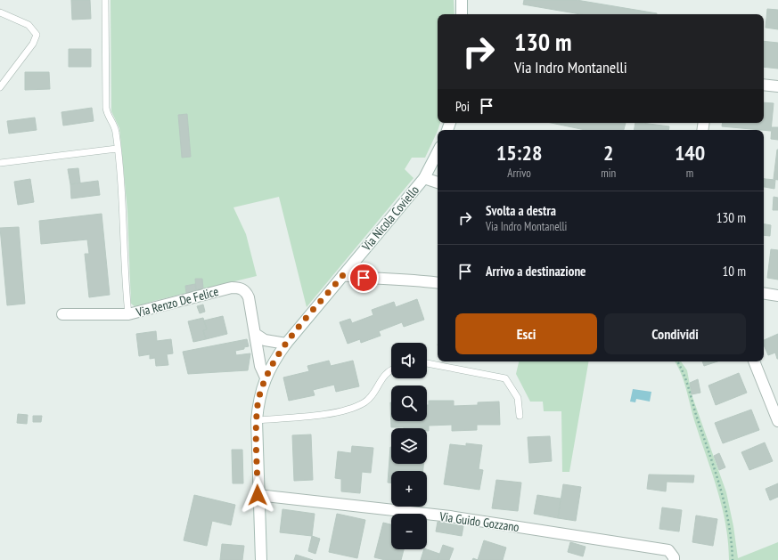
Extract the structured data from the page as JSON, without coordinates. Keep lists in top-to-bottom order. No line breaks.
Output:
{"streets":{"street":["Via Nicola Coviello","Via Renzo De Felice","Via Guido Gozzano"]},"crossings":[["Via Nicola Coviello","Via Guido Gozzano"]],"page":{"turn":["130 m","Via Indro Montanelli"],"then":"Poi","eta":["15:28","Arrivo","2","min","140","m"],"list":[{"name":"Svolta a destra","note":"Via Indro Montanelli","value":"130 m"},{"name":"Arrivo a destinazione","value":"10 m"}],"buttons":["Esci","Condividi"],"map_buttons":["+","−"]}}
